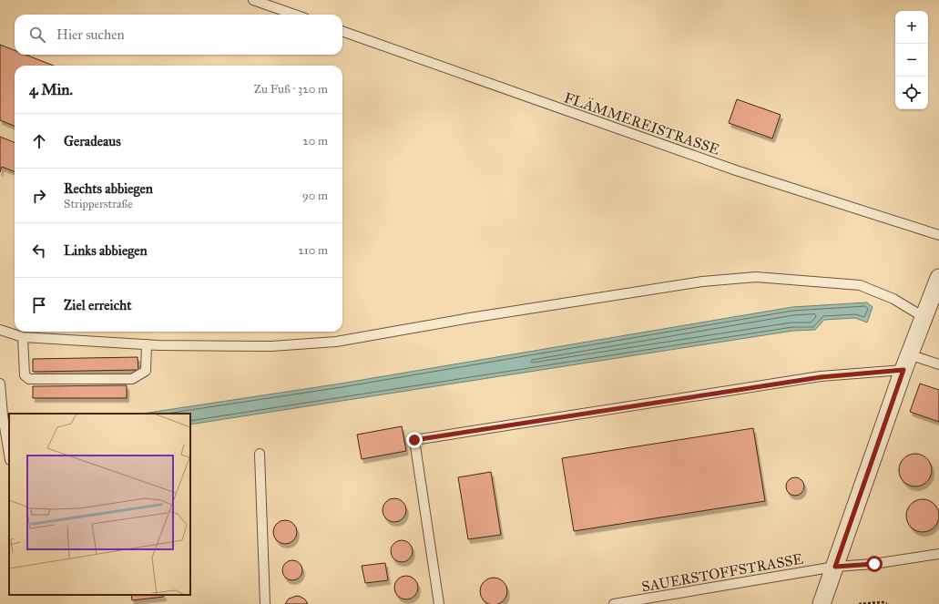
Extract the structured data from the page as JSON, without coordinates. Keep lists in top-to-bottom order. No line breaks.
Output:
{"streets":{"lane":["FLÄMMEREISTRASSE","SAUERSTOFFSTRASSE"]},"page":{"map_buttons":["+","−"],"search":"Hier suchen","heading":["4 Min.","Zu Fuß · 320 m"],"list":[["Geradeaus","20 m"],["Rechts abbiegen","Stripperstraße","90 m"],["Links abbiegen","210 m"],"Ziel erreicht"]}}
